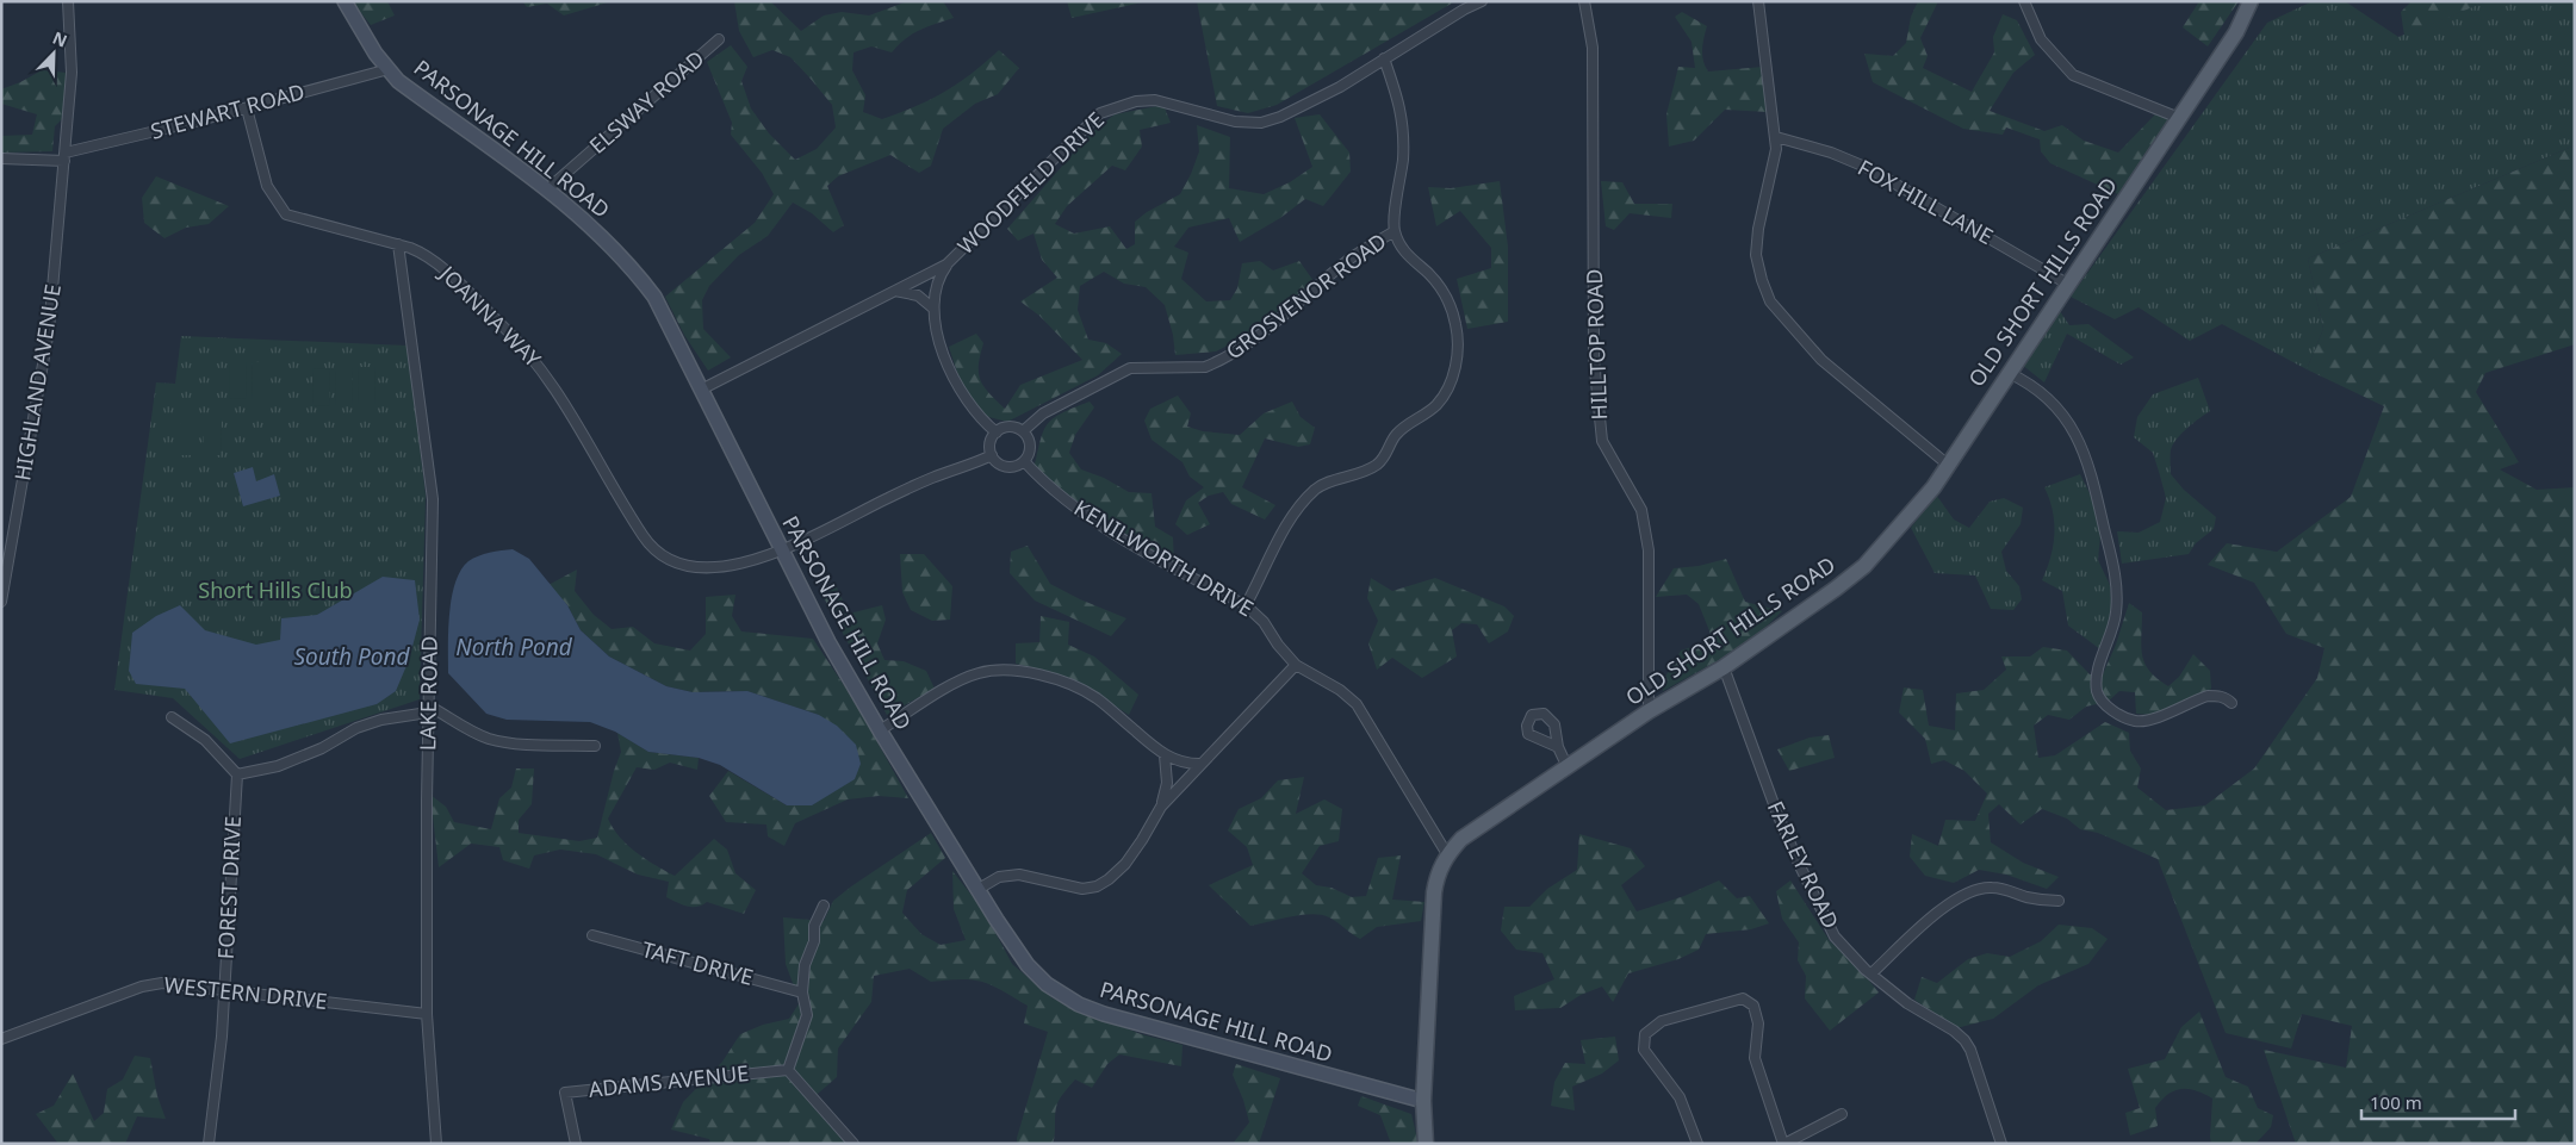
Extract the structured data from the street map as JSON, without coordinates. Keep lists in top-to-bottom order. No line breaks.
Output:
{"streets":{"main road":["OLD SHORT HILLS ROAD"],"street":["ELSWAY ROAD","STEWART ROAD","PARSONAGE HILL ROAD","WOODFIELD DRIVE","FOX HILL LANE","GROSVENOR ROAD","JOANNA WAY","HILLTOP ROAD","HIGHLAND AVENUE","KENILWORTH DRIVE","LAKE ROAD","FARLEY ROAD","FOREST DRIVE","TAFT DRIVE","WESTERN DRIVE","ADAMS AVENUE"]},"crossings":[["ELSWAY ROAD","PARSONAGE HILL ROAD"],["STEWART ROAD","PARSONAGE HILL ROAD"],["STEWART ROAD","JOANNA WAY"],["STEWART ROAD","HIGHLAND AVENUE"],["PARSONAGE HILL ROAD","WOODFIELD DRIVE"],["PARSONAGE HILL ROAD","OLD SHORT HILLS ROAD"],["PARSONAGE HILL ROAD","JOANNA WAY"],["FOX HILL LANE","OLD SHORT HILLS ROAD"],["OLD SHORT HILLS ROAD","HILLTOP ROAD"],["OLD SHORT HILLS ROAD","KENILWORTH DRIVE"],["OLD SHORT HILLS ROAD","FARLEY ROAD"],["GROSVENOR ROAD","KENILWORTH DRIVE"],["JOANNA WAY","LAKE ROAD"],["LAKE ROAD","WESTERN DRIVE"],["FOREST DRIVE","WESTERN DRIVE"]],"water":["North Pond","South Pond"],"parks":["Short Hills Club"],"scale_bar":"100 m","north":"top right"}
